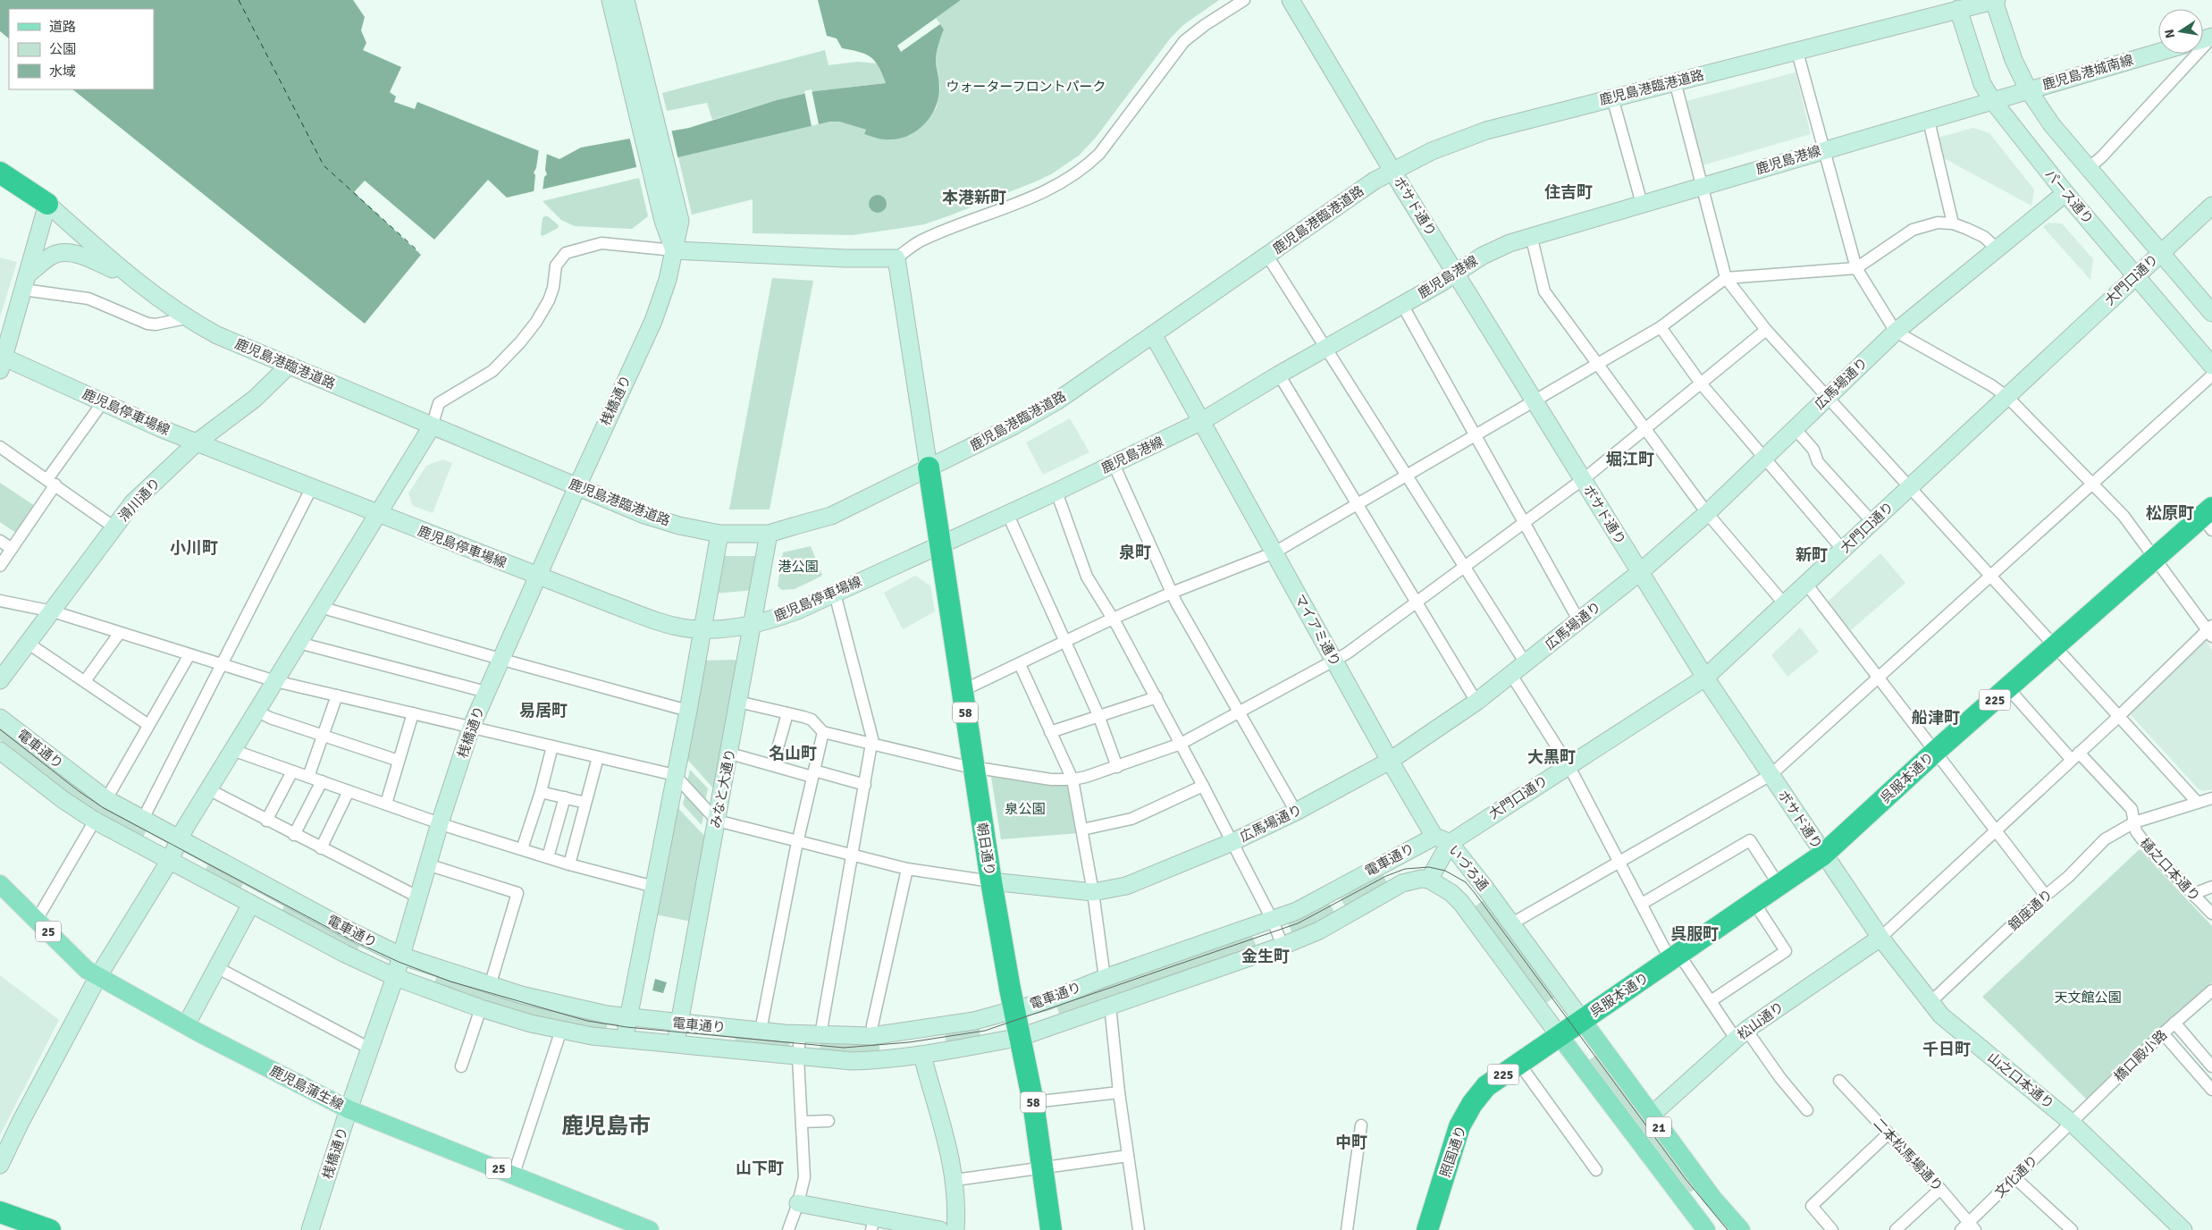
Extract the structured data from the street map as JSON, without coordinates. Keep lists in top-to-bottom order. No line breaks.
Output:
{"streets":{"highway":["225","58","呉服本通り","朝日通り","照国通り"],"main road":["25","鹿児島蒲生線","21"],"street":["鹿児島港城南線","鹿児島港臨港道路","鹿児島港線","パース通り","ボサド通り","大門口通り","広馬場通り","桟橋通り","鹿児島停車場線","滑川通り","マイアミ通り","電車通り","みなと大通り","いづろ通","樋之口本通り","銀座通り","松山通り","橋口殿小路","山之口本通り","二本松馬場通り","文化通り"]},"crossings":[["鹿児島港城南線","鹿児島港線"],["鹿児島港城南線","パース通り"],["鹿児島港臨港道路","パース通り"],["鹿児島港臨港道路","ボサド通り"],["鹿児島港臨港道路","桟橋通り"],["鹿児島港臨港道路","滑川通り"],["鹿児島港臨港道路","マイアミ通り"],["鹿児島港臨港道路","みなと大通り"],["鹿児島港臨港道路","朝日通り"],["鹿児島港線","パース通り"],["鹿児島港線","ボサド通り"],["鹿児島港線","鹿児島停車場線"],["鹿児島港線","マイアミ通り"],["鹿児島港線","朝日通り"],["パース通り","大門口通り"],["パース通り","広馬場通り"],["ボサド通り","大門口通り"],["ボサド通り","広馬場通り"],["ボサド通り","呉服本通り"],["ボサド通り","山之口本通り"],["大門口通り","マイアミ通り"],["大門口通り","電車通り"],["大門口通り","いづろ通"],["広馬場通り","マイアミ通り"],["広馬場通り","朝日通り"],["桟橋通り","鹿児島停車場線"],["桟橋通り","電車通り"],["桟橋通り","鹿児島蒲生線"],["鹿児島停車場線","滑川通り"],["鹿児島停車場線","みなと大通り"],["鹿児島停車場線","朝日通り"],["マイアミ通り","電車通り"],["マイアミ通り","いづろ通"],["電車通り","みなと大通り"],["電車通り","朝日通り"],["電車通り","いづろ通"],["呉服本通り","いづろ通"],["呉服本通り","樋之口本通り"],["呉服本通り","山之口本通り"],["呉服本通り","21"],["呉服本通り","照国通り"],["いづろ通","21"],["いづろ通","照国通り"],["樋之口本通り","銀座通り"],["銀座通り","山之口本通り"],["松山通り","山之口本通り"],["松山通り","21"],["橋口殿小路","山之口本通り"],["橋口殿小路","文化通り"],["山之口本通り","文化通り"],["21","照国通り"],["二本松馬場通り","文化通り"]],"districts":["住吉町","本港新町","堀江町","松原町","小川町","泉町","新町","易居町","船津町","名山町","大黒町","呉服町","金生町","千日町","鹿児島市","中町","山下町"],"parks":["ウォーターフロントパーク","港公園","泉公園","天文館公園"],"legend":["道路","公園","水域"],"north":"left"}
